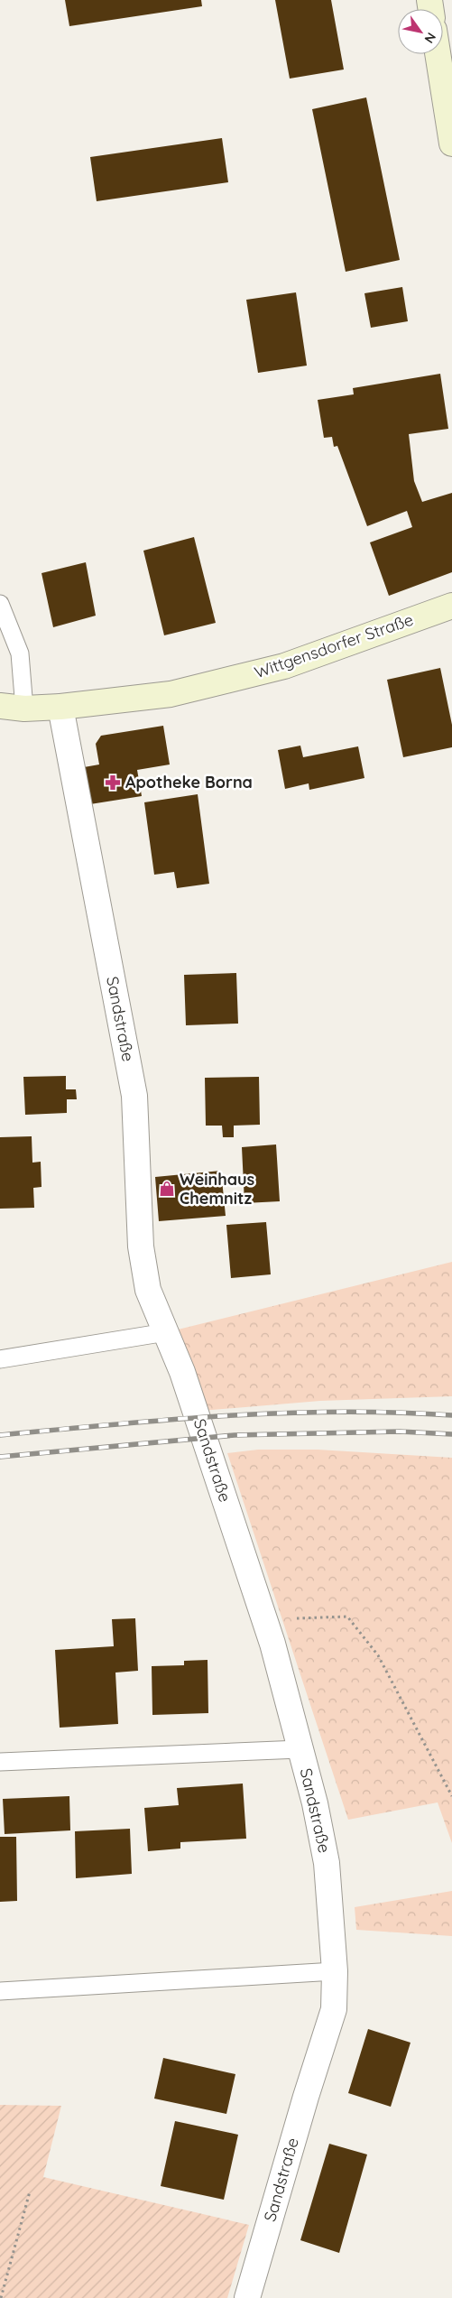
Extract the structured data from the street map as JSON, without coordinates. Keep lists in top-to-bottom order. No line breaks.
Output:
{"streets":{"street":["Wittgensdorfer Straße","Sandstraße"]},"crossings":[["Wittgensdorfer Straße","Sandstraße"]],"places":{"pharmacy":["Apotheke Borna"],"shop":["Weinhaus Chemnitz"]},"north":"bottom right"}
